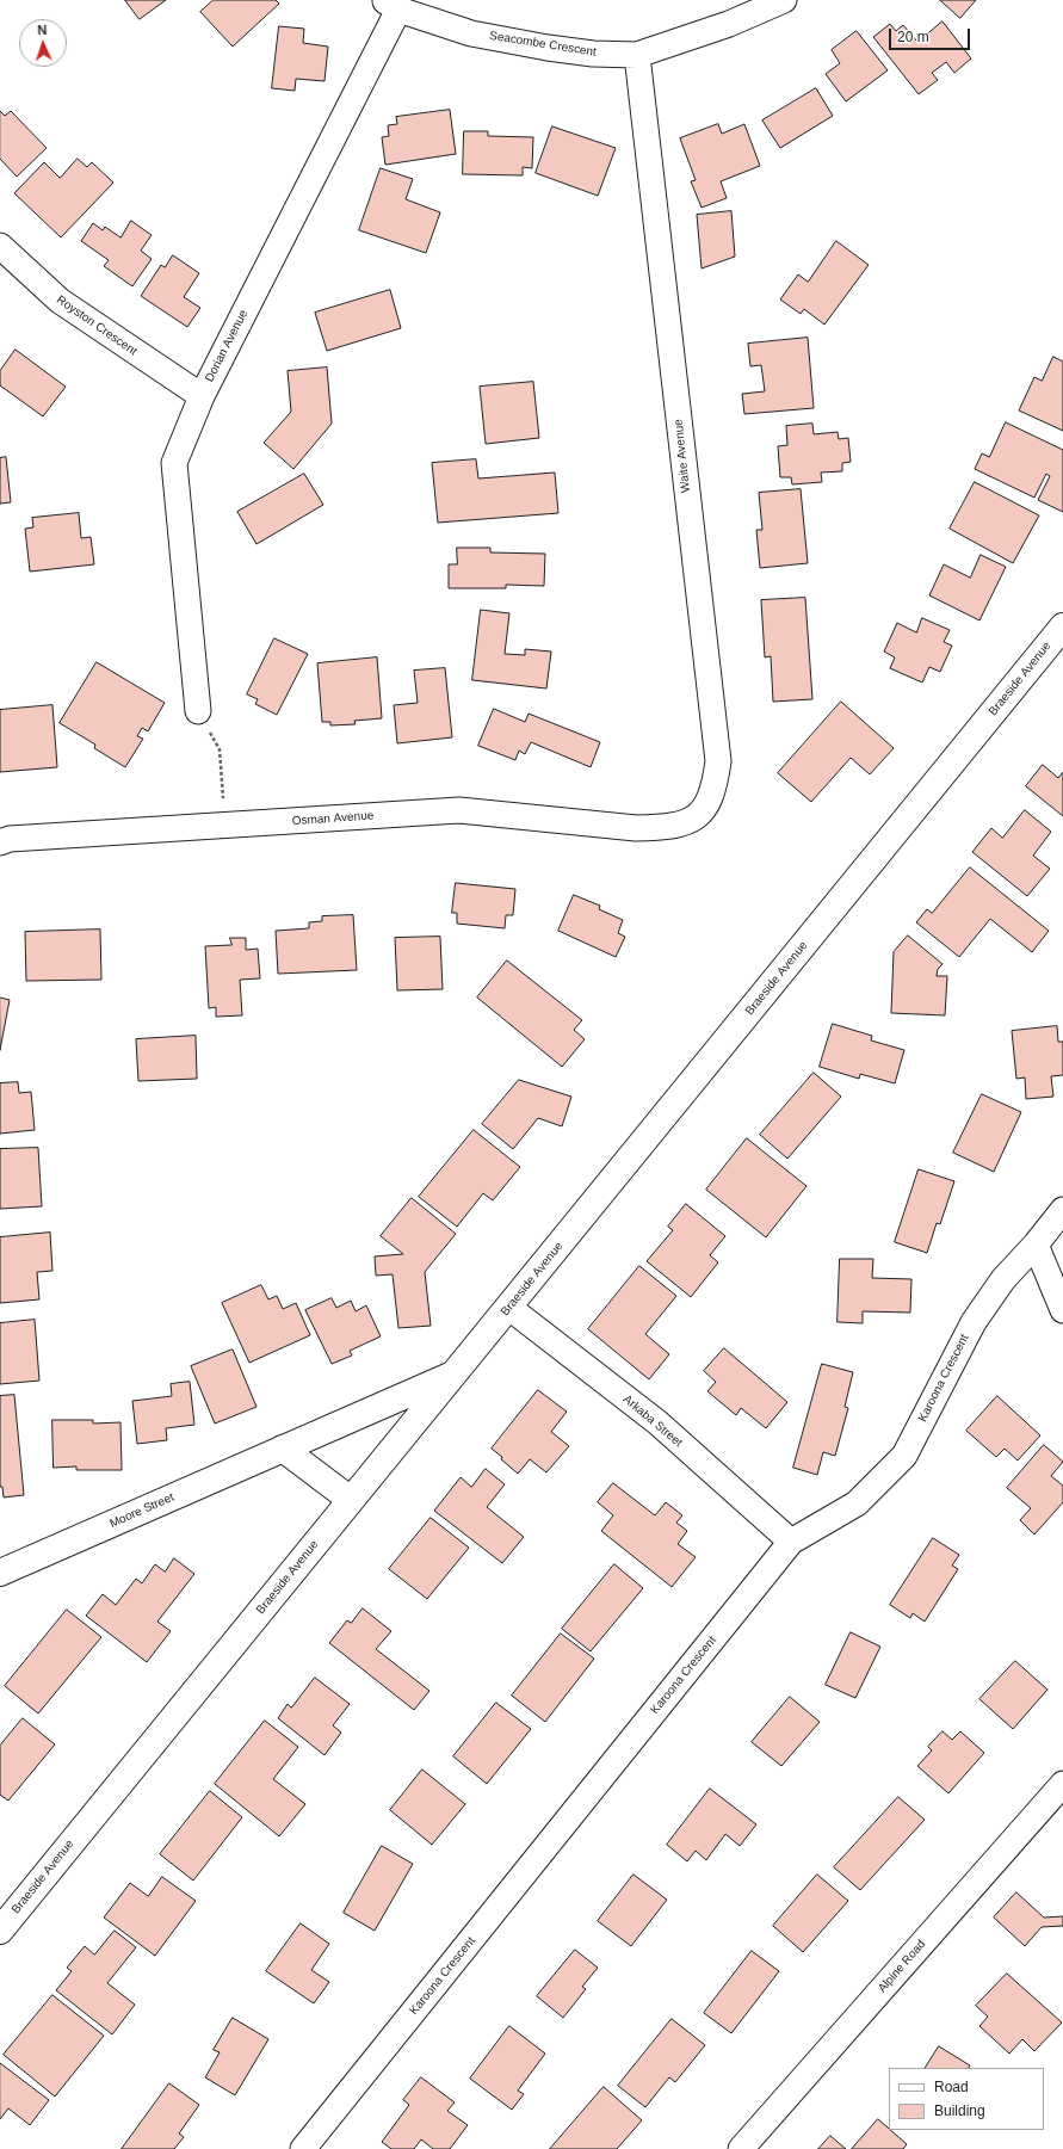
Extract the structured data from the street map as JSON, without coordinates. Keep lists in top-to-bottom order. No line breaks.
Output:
{"streets":{"street":["Seacombe Crescent","Royston Crescent","Dorian Avenue","Waite Avenue","Braeside Avenue","Osman Avenue","Karoona Crescent","Arkaba Street","Moore Street","Alpine Road"]},"crossings":[["Seacombe Crescent","Dorian Avenue"],["Seacombe Crescent","Waite Avenue"],["Royston Crescent","Dorian Avenue"],["Waite Avenue","Osman Avenue"],["Braeside Avenue","Arkaba Street"],["Braeside Avenue","Moore Street"],["Karoona Crescent","Arkaba Street"]],"legend":["Road","Building"],"scale_bar":"20 m","north":"top"}
